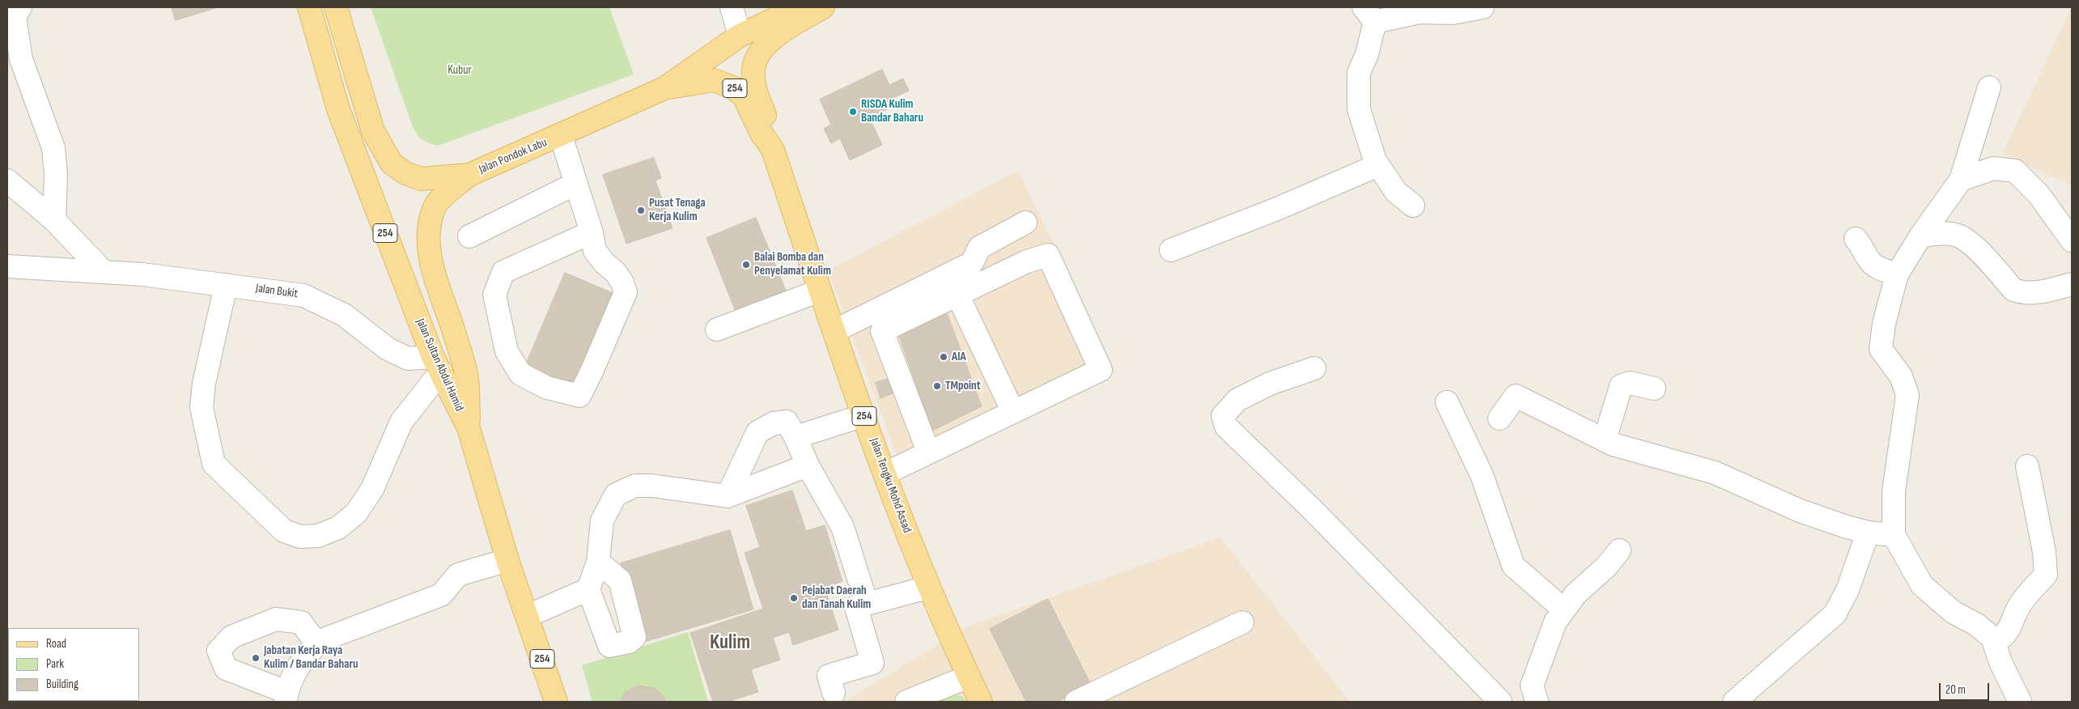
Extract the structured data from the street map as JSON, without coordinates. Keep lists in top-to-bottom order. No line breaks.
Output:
{"streets":{"main road":["254","Jalan Pondok Labu","Jalan Sultan Abdul Hamid","Jalan Tengku Mohd Assad"],"street":["Jalan Bukit"]},"crossings":[["254","Jalan Pondok Labu"],["Jalan Pondok Labu","Jalan Sultan Abdul Hamid"],["Jalan Pondok Labu","Jalan Tengku Mohd Assad"],["Jalan Bukit","Jalan Sultan Abdul Hamid"]],"districts":["Kulim"],"parks":["Kubur"],"places":["RISDA Kulim Bandar Baharu","Pusat Tenaga Kerja Kulim","Balai Bomba dan Penyelamat Kulim","AIA","TMpoint","Pejabat Daerah dan Tanah Kulim","Jabatan Kerja Raya Kulim / Bandar Baharu"],"legend":["Road","Park","Building"],"scale_bar":"20 m"}
